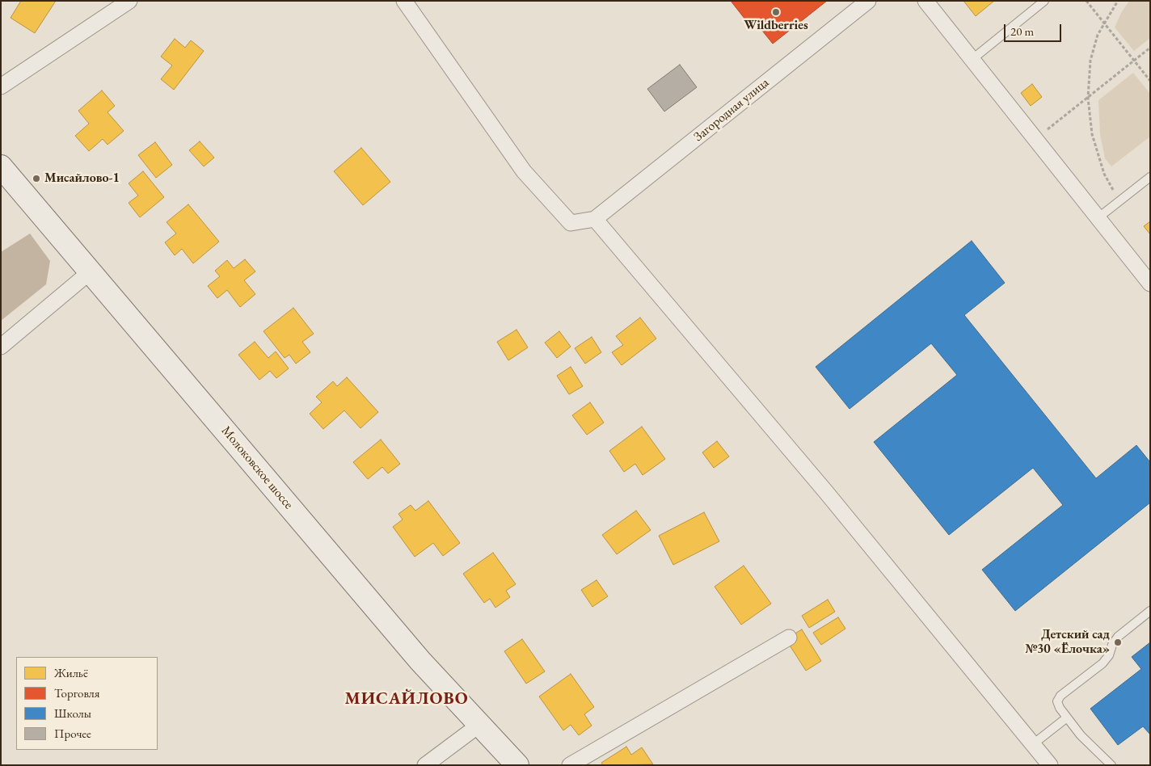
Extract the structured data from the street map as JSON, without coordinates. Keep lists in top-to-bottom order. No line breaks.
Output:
{"streets":{"main road":["Молоковское шоссе"],"street":["Загородная улица"]},"districts":["МИСАЙЛОВО"],"places":["Wildberries","Мисайлово-1","Детский сад №30 «Ёлочка»"],"legend":["Жильё","Торговля","Школы","Прочее"],"scale_bar":"20 m"}
